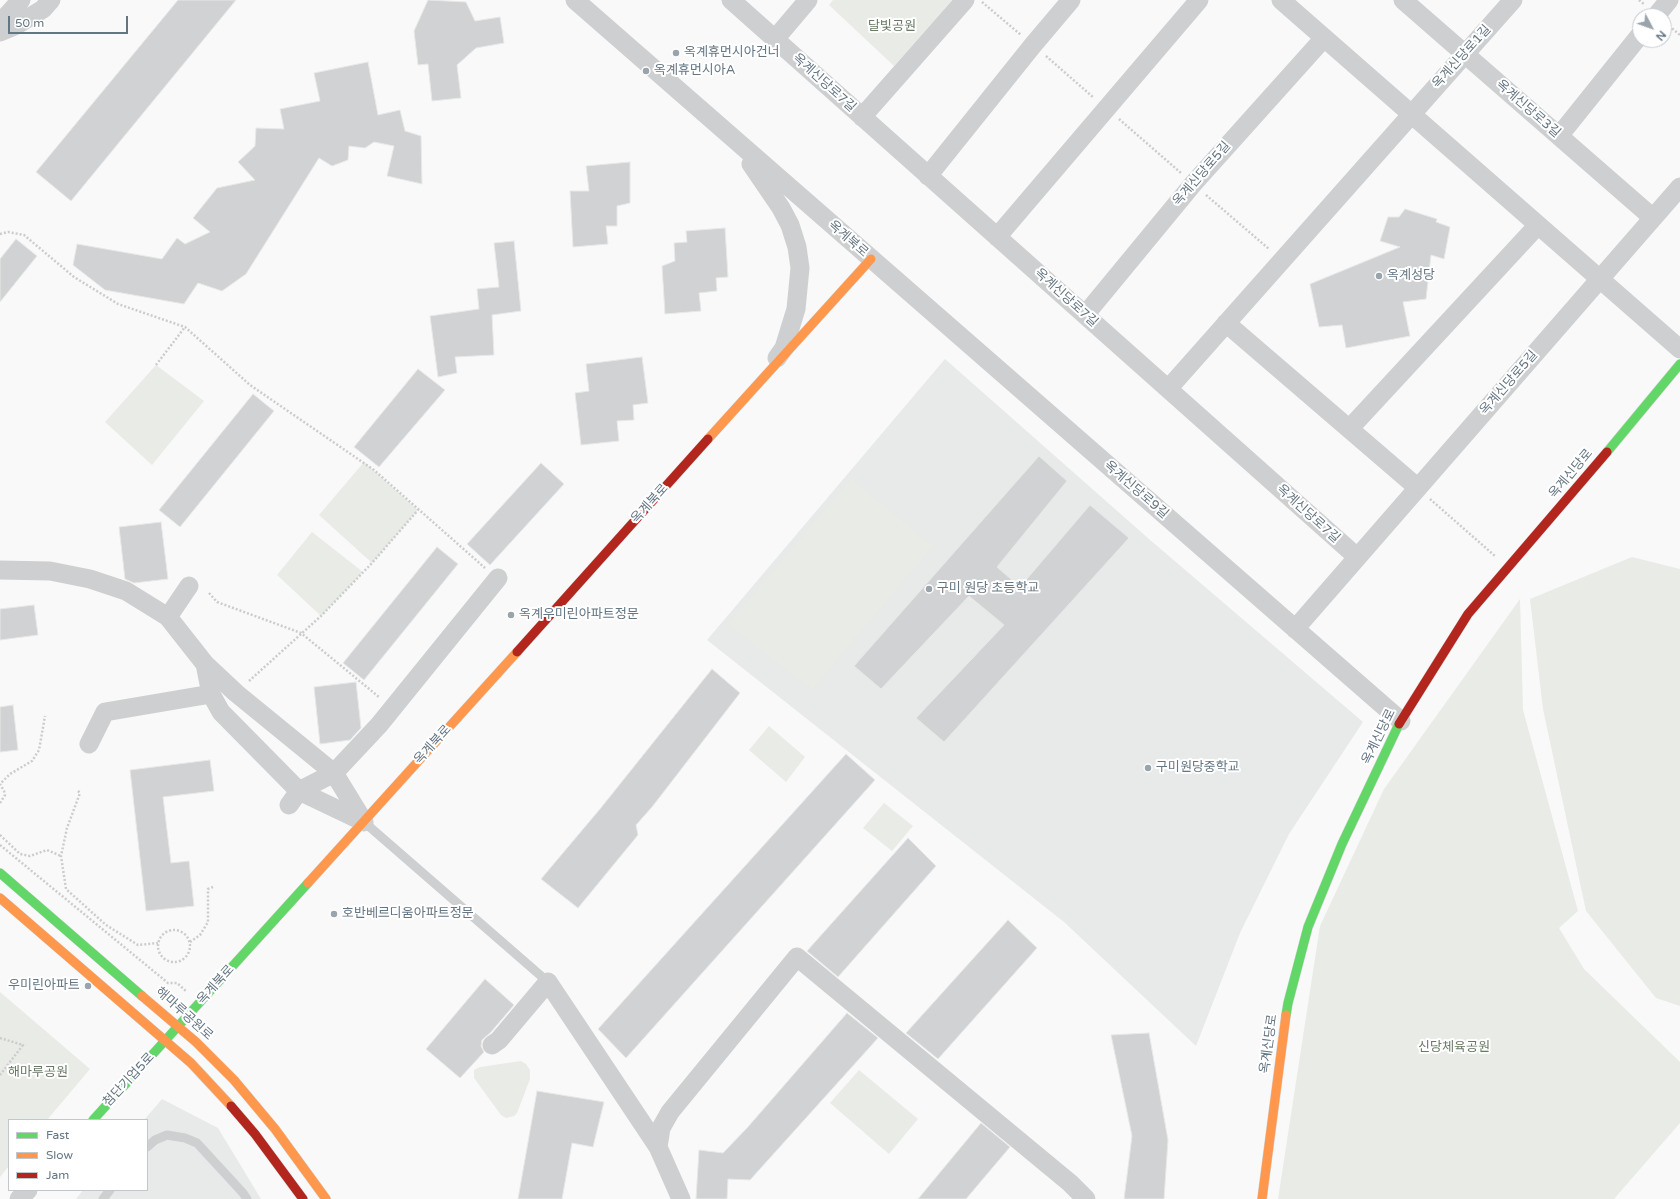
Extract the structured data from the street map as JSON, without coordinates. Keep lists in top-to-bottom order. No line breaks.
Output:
{"streets":{"street":["옥계신당로1길","옥계신당로7길","옥계신당로3길","옥계신당로5길","옥계북로","옥계신당로","옥계신당로9길","해마루공원로","첨단기업5로"]},"crossings":[["옥계신당로1길","옥계신당로3길"],["옥계신당로7길","옥계신당로5길"],["옥계신당로5길","옥계신당로9길"],["옥계북로","옥계신당로9길"],["옥계북로","해마루공원로"],["옥계북로","첨단기업5로"],["옥계신당로","옥계신당로9길"]],"parks":["달빛공원","신당체육공원","해마루공원"],"places":["옥계휴먼시아건너","옥계휴먼시아A","옥계성당","구미 원당 초등학교","옥계우미린아파트정문","구미원당중학교","호반베르디움아파트정문","우미린아파트"],"legend":["Fast","Slow","Jam"],"scale_bar":"50 m","north":"bottom right"}
